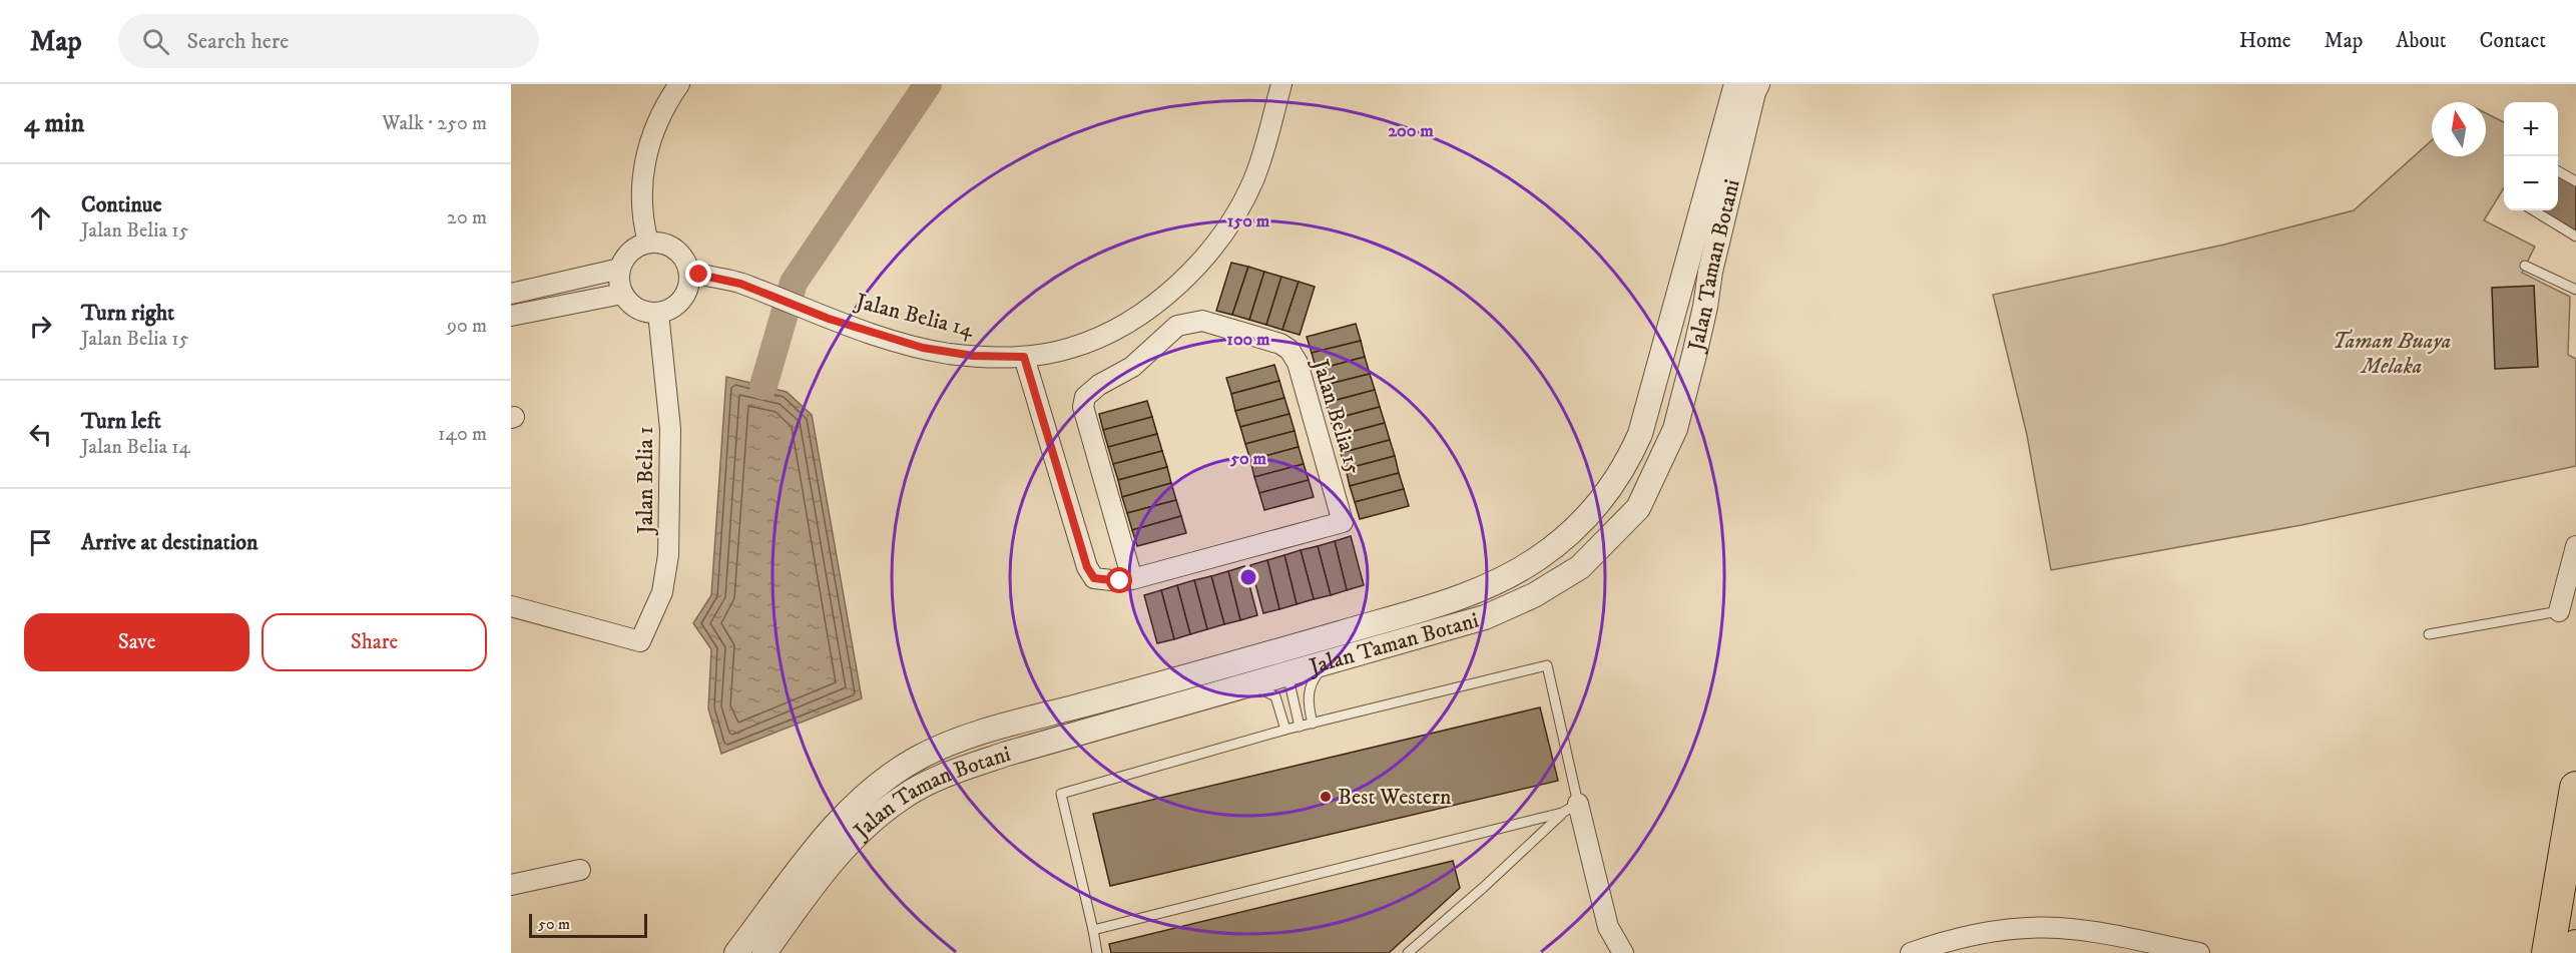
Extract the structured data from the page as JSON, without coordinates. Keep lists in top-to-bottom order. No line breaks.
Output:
{"streets":{"street":["Jalan Taman Botani","Jalan Belia 14","Jalan Belia 15","Jalan Belia 1"]},"crossings":[["Jalan Belia 14","Jalan Belia 15"],["Jalan Belia 14","Jalan Belia 1"]],"parks":["Taman Buaya Melaka"],"places":["Best Western"],"scale_bar":"50 m","north":"top","page":{"header":"Map","search":"Search here","nav":["Home","Map","About","Contact"],"heading":["4 min","Walk · 250 m"],"map_buttons":["+","−"],"list":[["Continue","Jalan Belia 15","20 m"],["Turn right","Jalan Belia 15","90 m"],["Turn left","Jalan Belia 14","140 m"],"Arrive at destination"],"buttons":["Save","Share"],"scale":"50 m"},"rings":["200 m","150 m","100 m","50 m"]}
